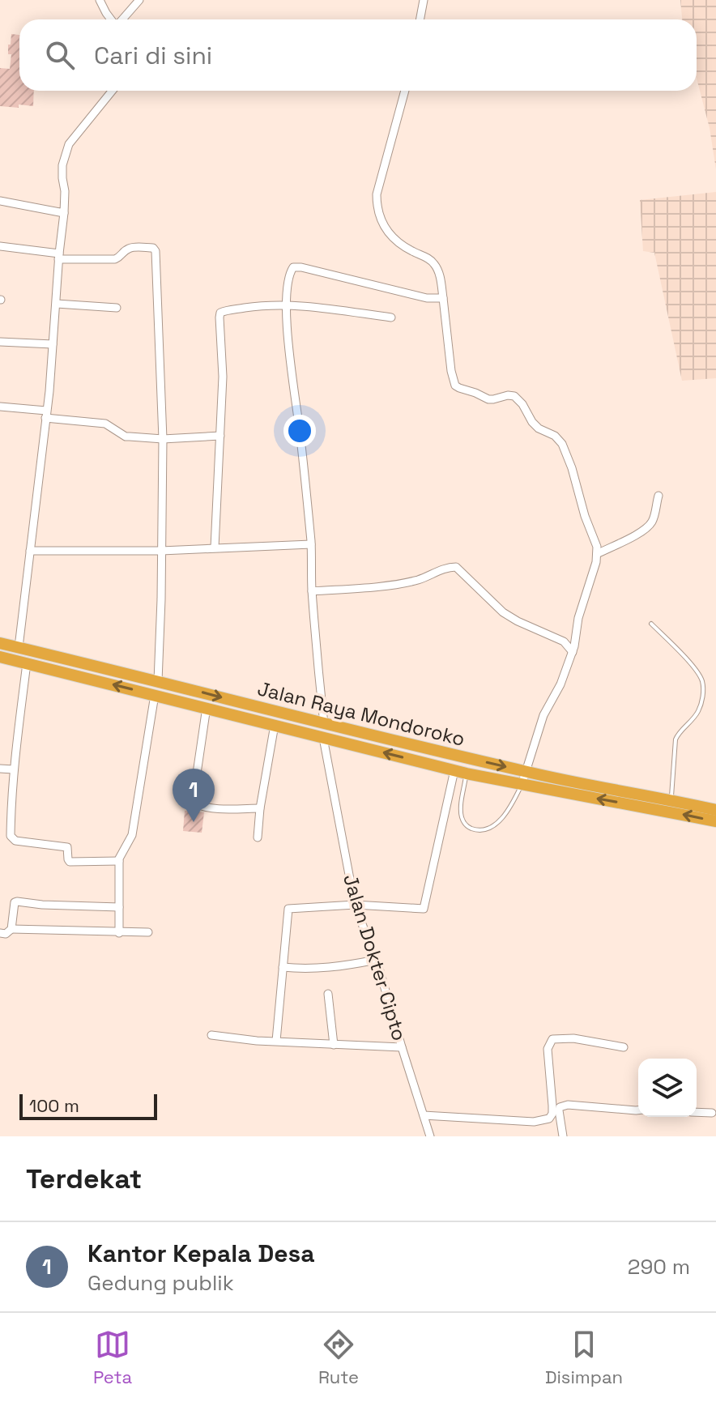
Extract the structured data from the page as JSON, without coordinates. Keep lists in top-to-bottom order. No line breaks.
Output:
{"streets":{"highway":["Jalan Raya Mondoroko"],"street":["Jalan Dokter Cipto"]},"crossings":[["Jalan Raya Mondoroko","Jalan Dokter Cipto"]],"scale_bar":"100 m","page":{"search":"Cari di sini","pins":"1","scale":"100 m","heading":"Terdekat","list":[{"mark":"1","name":"Kantor Kepala Desa","note":"Gedung publik","value":"290 m"}],"nav":["Peta","Rute","Disimpan"]}}
